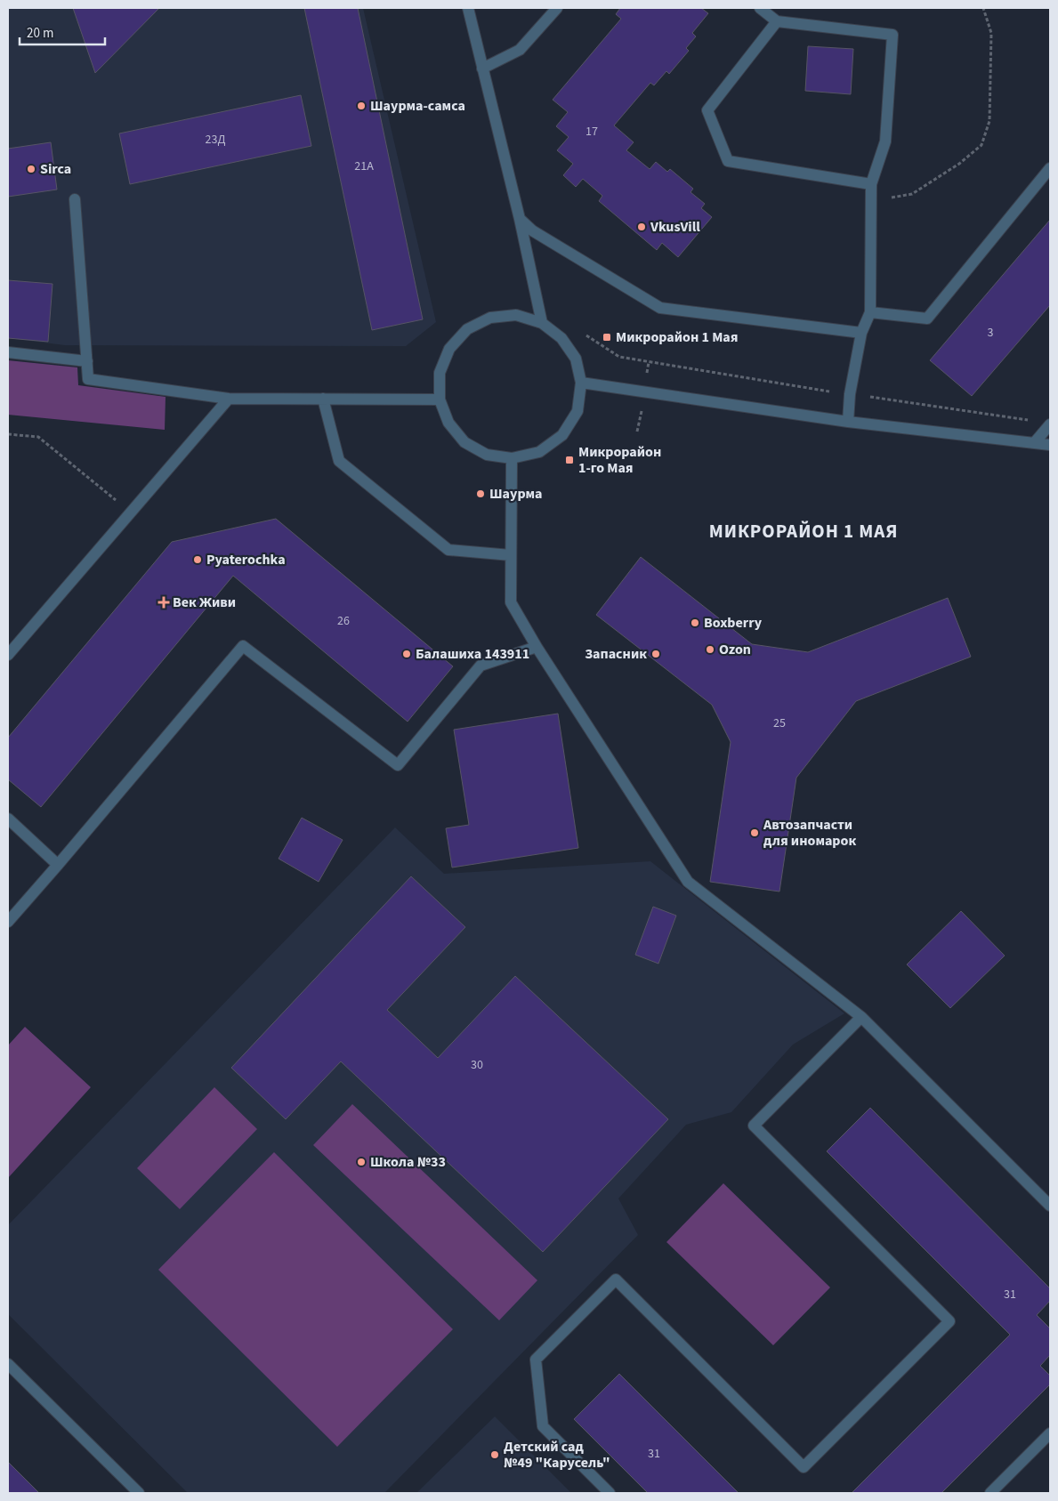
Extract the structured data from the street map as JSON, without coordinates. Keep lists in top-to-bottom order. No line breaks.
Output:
{"districts":["МИКРОРАЙОН 1 МАЯ"],"places":{"other":["Шаурма-самса","Sirca","VkusVill","Шаурма","Pyaterochka","Boxberry","Ozon","Балашиха 143911","Запасник","Автозапчасти для иномарок","Школа №33","Детский сад №49 \"Карусель\""],"transit":["Микрорайон 1 Мая","Микрорайон 1-го Мая"],"health":["Век Живи"]},"house_numbers":["17","23Д","21A","3","26","25","30","31","31"],"scale_bar":"20 m"}
